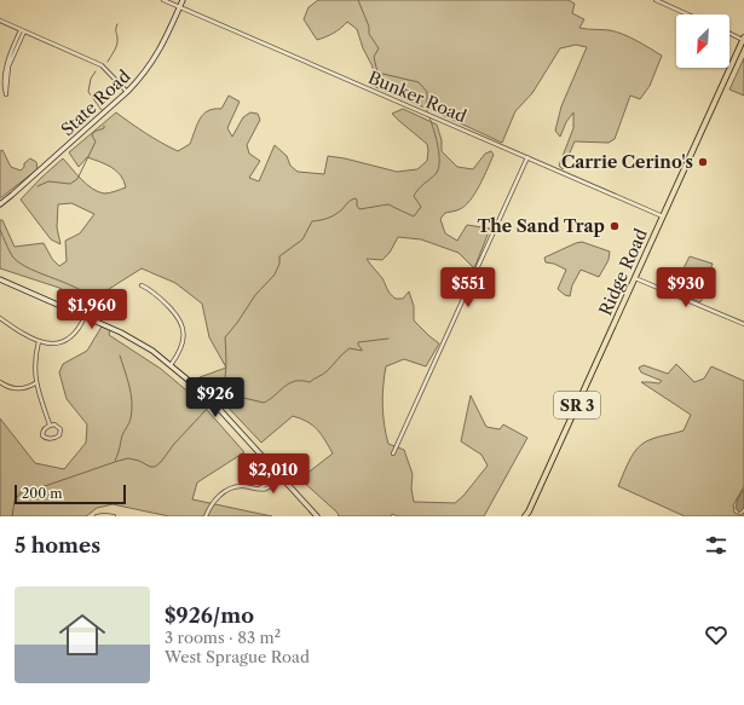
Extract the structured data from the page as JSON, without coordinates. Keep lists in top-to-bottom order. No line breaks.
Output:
{"streets":{"main road":["Ridge Road","SR 3"],"street":["Bunker Road","State Road"]},"crossings":[["Bunker Road","State Road"],["Bunker Road","Ridge Road"]],"places":["Carrie Cerino's","The Sand Trap"],"scale_bar":"200 m","north":"bottom left","page":{"price":["$551","$930","$1,960","$926","$2,010"],"scale":"200 m","heading":"5 homes","list":[{"name":"$926/mo","note":"3 rooms · 83 m² · West Sprague Road"}]}}
